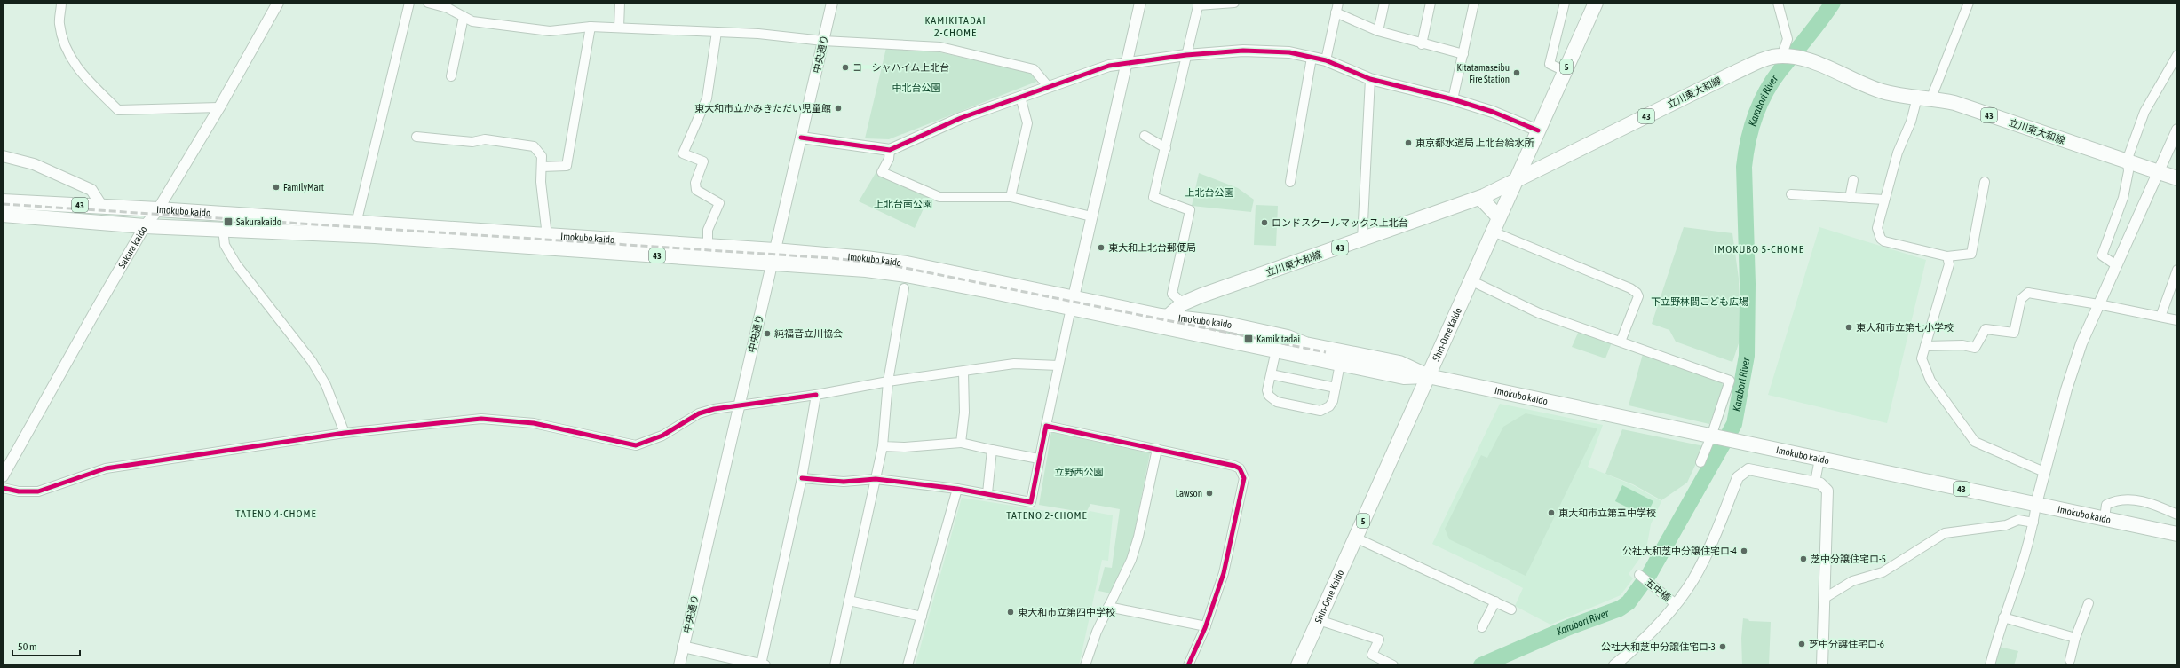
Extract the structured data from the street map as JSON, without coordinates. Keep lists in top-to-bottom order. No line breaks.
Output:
{"streets":{"main road":["5","立川東大和線","43","Imokubo kaido","Shin-Ome Kaido"],"street":["中央通り","Sakura kaido","五中橋"]},"crossings":[["中央通り","Imokubo kaido"],["立川東大和線","Imokubo kaido"],["立川東大和線","Shin-Ome Kaido"],["Imokubo kaido","Sakura kaido"],["Imokubo kaido","Shin-Ome Kaido"]],"districts":["KAMIKITADAI 2-CHOME","IMOKUBO 5-CHOME","TATENO 4-CHOME","TATENO 2-CHOME"],"water":["Karabori River"],"parks":["中北台公園","上北台公園","上北台南公園","下立野林間こども広場","立野西公園"],"places":{"other":["コーシャハイム上北台","Kitatamaseibu Fire Station","東大和市立かみきただい児童館","東京都水道局 上北台給水所","FamilyMart","ロンドスクールマックス上北台","東大和上北台郵便局","東大和市立第七小学校","純福音立川協会","Lawson","東大和市立第五中学校","公社大和芝中分譲住宅ロ-4","芝中分譲住宅ロ-5","東大和市立第四中学校","芝中分譲住宅ロ-6","公社大和芝中分譲住宅ロ-3"],"transit":["Sakurakaido","Kamikitadai"]},"scale_bar":"50 m"}
